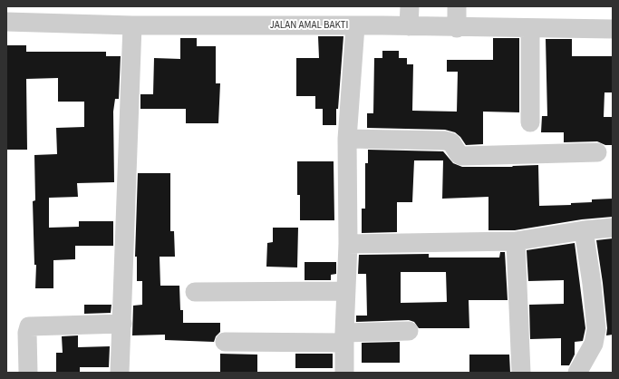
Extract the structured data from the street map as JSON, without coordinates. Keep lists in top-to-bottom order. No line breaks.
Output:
{"streets":{"street":["JALAN AMAL BAKTI"]}}
